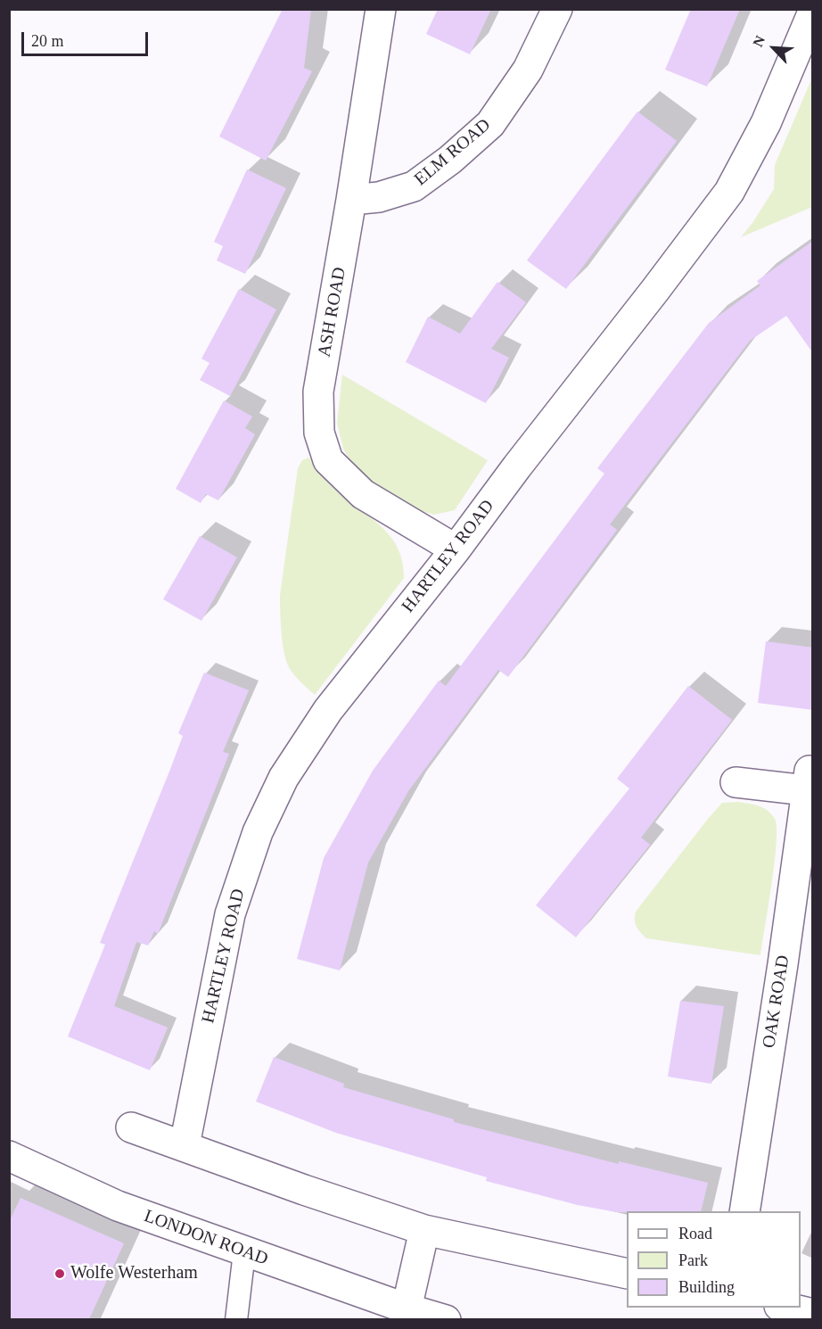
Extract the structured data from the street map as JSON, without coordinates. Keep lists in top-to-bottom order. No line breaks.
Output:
{"streets":{"street":["ELM ROAD","ASH ROAD","HARTLEY ROAD","OAK ROAD","LONDON ROAD"]},"crossings":[["ELM ROAD","ASH ROAD"],["ASH ROAD","HARTLEY ROAD"]],"places":["Wolfe Westerham"],"legend":["Road","Park","Building"],"scale_bar":"20 m","north":"top left"}
